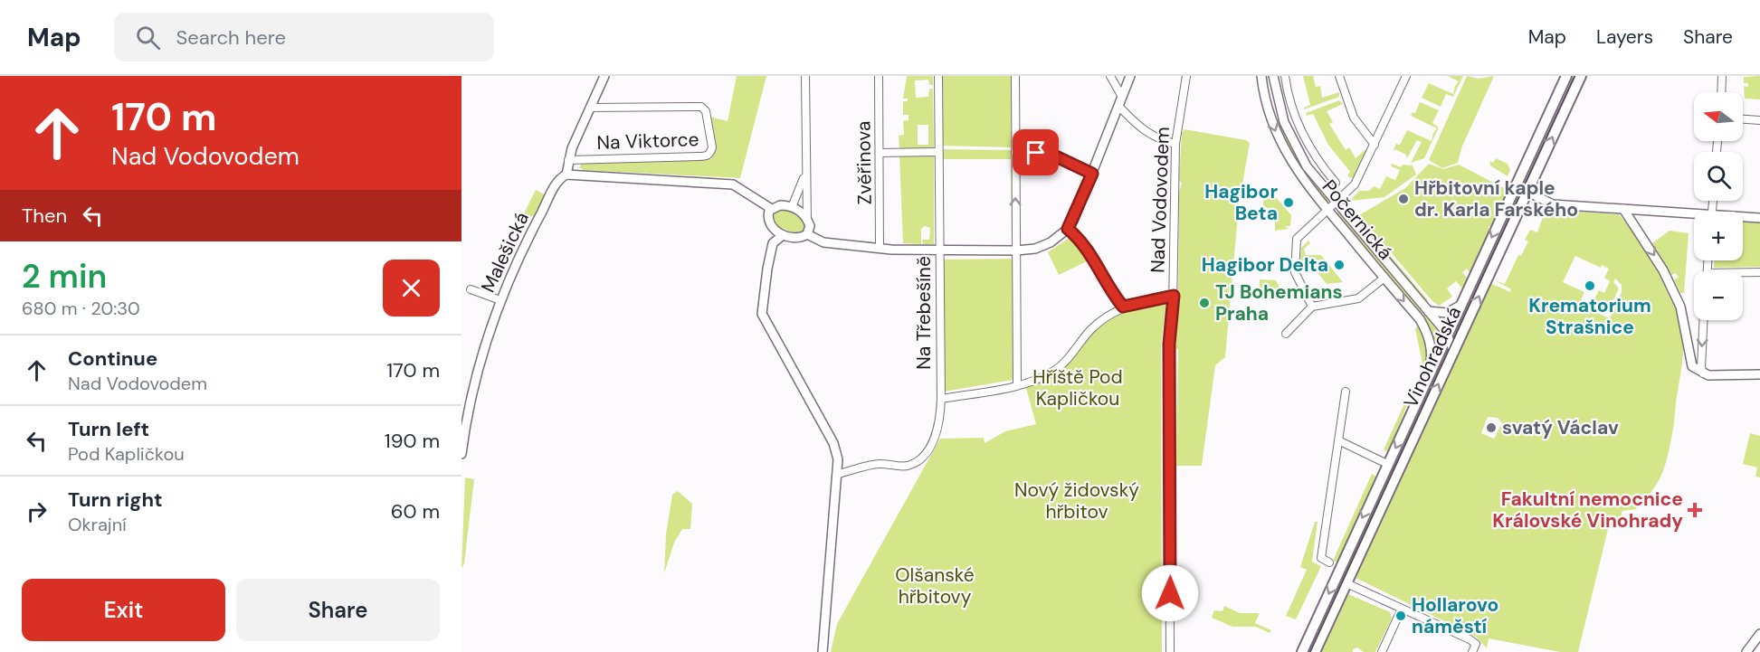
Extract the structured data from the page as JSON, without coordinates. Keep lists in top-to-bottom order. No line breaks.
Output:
{"streets":{"main road":["Vinohradská"],"street":["Na Viktorce","Zvěřinova","Nad Vodovodem","Počernická","Malešická","Na Třebešíně"]},"crossings":[["Počernická","Vinohradská"]],"parks":["Hříště Pod Kapličkou","Nový židovský hřbitov","Olšanské hřbitovy"],"places":{"other":["Hřbitovní kaple dr. Karla Farského","Hagibor Beta","Hagibor Delta","Krematorium Strašnice","TJ Bohemians Praha","svatý Václav","Hollarovo náměstí"],"health":["Fakultní nemocnice Královské Vinohrady"]},"north":"left","page":{"header":"Map","search":"Search here","nav":["Map","Layers","Share"],"turn":["170 m","Nad Vodovodem"],"map_buttons":["+","−"],"then":"Then","heading":["2 min","680 m · 20:30"],"list":[{"name":"Continue","note":"Nad Vodovodem","value":"170 m"},{"name":"Turn left","note":"Pod Kapličkou","value":"190 m"},{"name":"Turn right","note":"Okrajní","value":"60 m"}],"buttons":["Exit","Share"]}}
